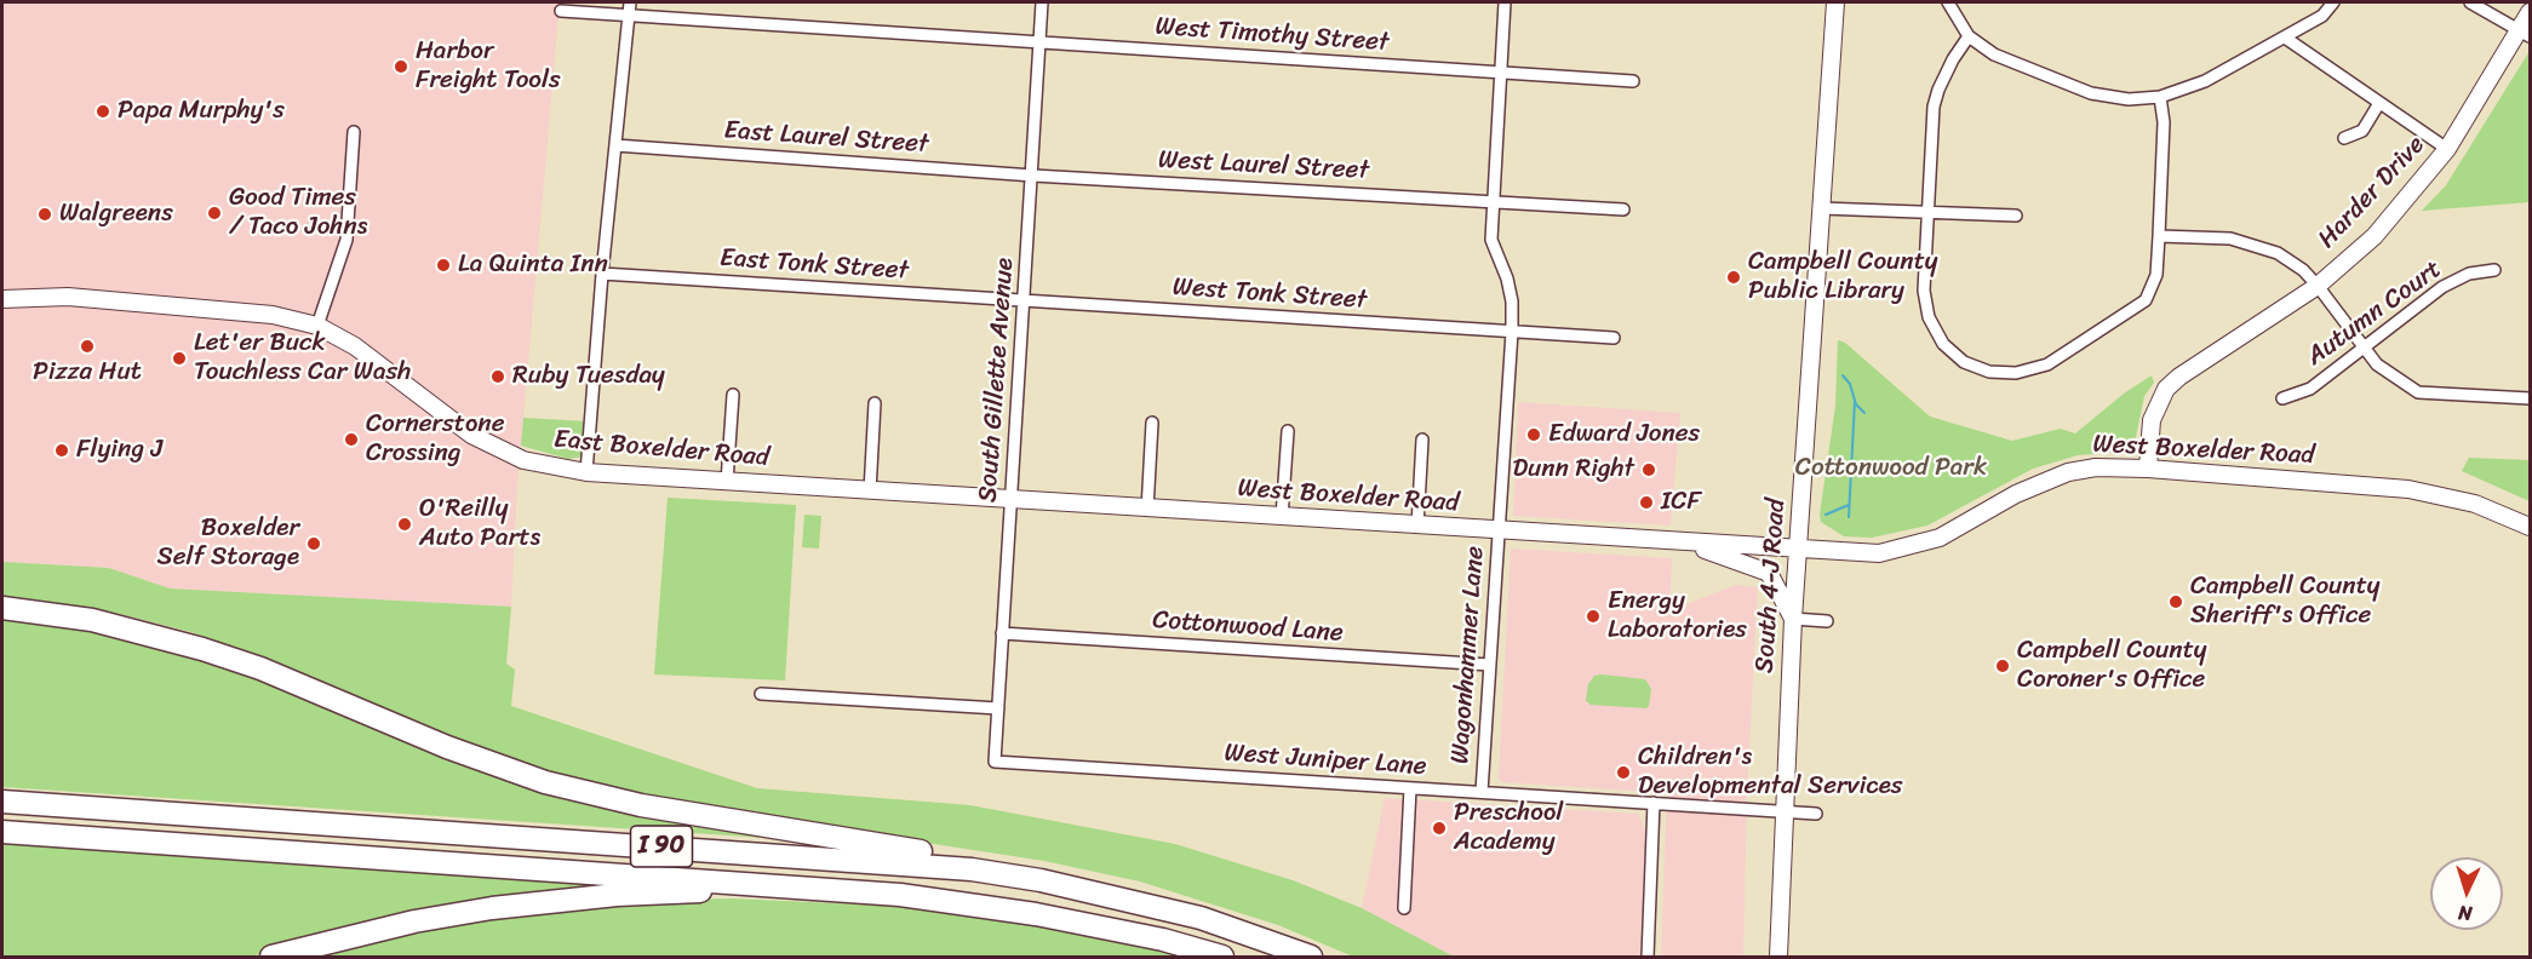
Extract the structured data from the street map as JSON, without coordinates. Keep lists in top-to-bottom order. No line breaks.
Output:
{"streets":{"highway":["I 90"],"main road":["Harder Drive","East Boxelder Road","West Boxelder Road","South 4-J Road"],"street":["West Timothy Street","East Laurel Street","West Laurel Street","East Tonk Street","West Tonk Street","Autumn Court","South Gillette Avenue","Cottonwood Lane","Wagonhammer Lane","West Juniper Lane"]},"crossings":[["West Timothy Street","South Gillette Avenue"],["West Timothy Street","Wagonhammer Lane"],["East Laurel Street","West Laurel Street"],["East Laurel Street","South Gillette Avenue"],["West Laurel Street","South Gillette Avenue"],["West Laurel Street","Wagonhammer Lane"],["Harder Drive","West Boxelder Road"],["East Tonk Street","West Tonk Street"],["East Tonk Street","South Gillette Avenue"],["West Tonk Street","South Gillette Avenue"],["West Tonk Street","Wagonhammer Lane"],["South Gillette Avenue","East Boxelder Road"],["South Gillette Avenue","West Boxelder Road"],["South Gillette Avenue","Cottonwood Lane"],["South Gillette Avenue","West Juniper Lane"],["East Boxelder Road","West Boxelder Road"],["West Boxelder Road","South 4-J Road"],["West Boxelder Road","Wagonhammer Lane"],["South 4-J Road","West Juniper Lane"],["Cottonwood Lane","Wagonhammer Lane"],["Wagonhammer Lane","West Juniper Lane"]],"parks":["Cottonwood Park"],"places":["Harbor Freight Tools","Papa Murphy's","Good Times / Taco Johns","Walgreens","La Quinta Inn","Campbell County Public Library","Pizza Hut","Let'er Buck Touchless Car Wash","Ruby Tuesday","Edward Jones","Cornerstone Crossing","Flying J","Dunn Right","ICF","O'Reilly Auto Parts","Boxelder Self Storage","Campbell County Sheriff's Office","Energy Laboratories","Campbell County Coroner's Office","Children's Developmental Services","Preschool Academy"],"north":"bottom"}
